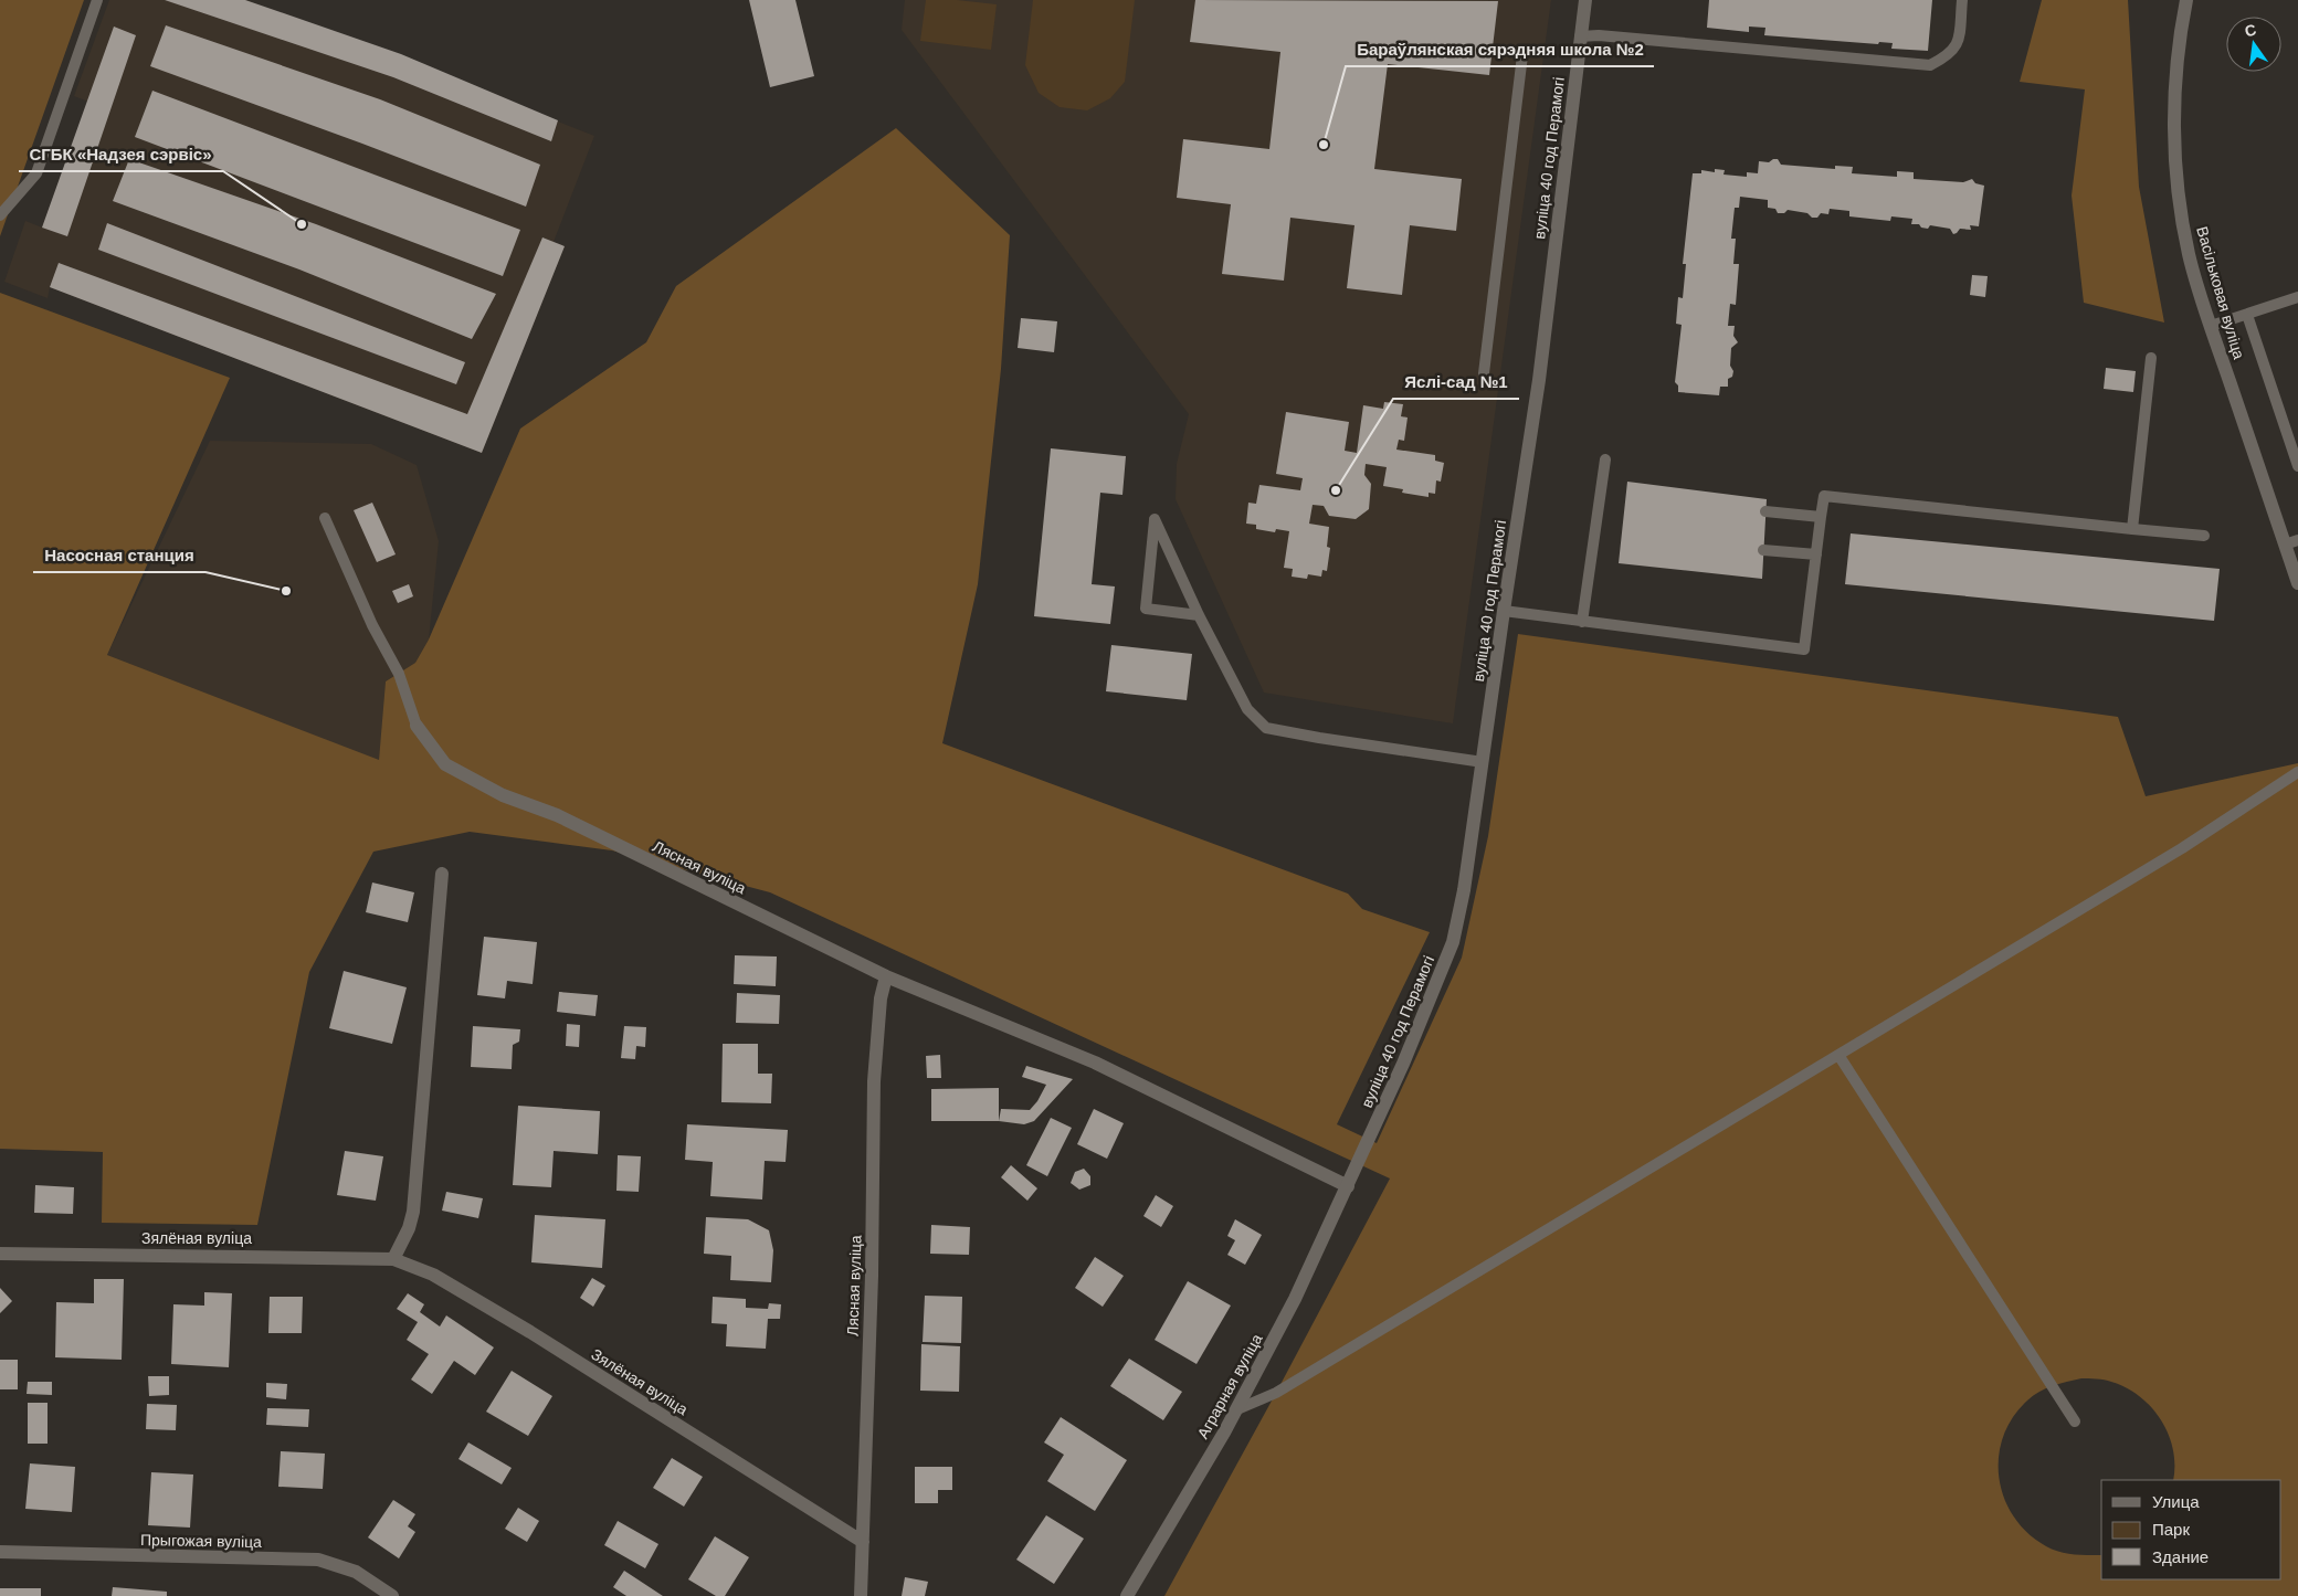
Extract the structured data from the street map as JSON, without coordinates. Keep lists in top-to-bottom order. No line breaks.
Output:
{"streets":{"street":["вуліца 40 год Перамогі","Васільковая вуліца","Лясная вуліца","Зялёная вуліца","Аграрная вуліца","Прыгожая вуліца"]},"crossings":[["вуліца 40 год Перамогі","Лясная вуліца"],["вуліца 40 год Перамогі","Аграрная вуліца"],["Лясная вуліца","Зялёная вуліца"],["Лясная вуліца","Аграрная вуліца"]],"places":["Бараўлянская сярэдняя школа №2","СГБК «Надзея сэрвіс»","Яслі-сад №1","Насосная станция"],"legend":["Улица","Парк","Здание"],"north":"top"}
